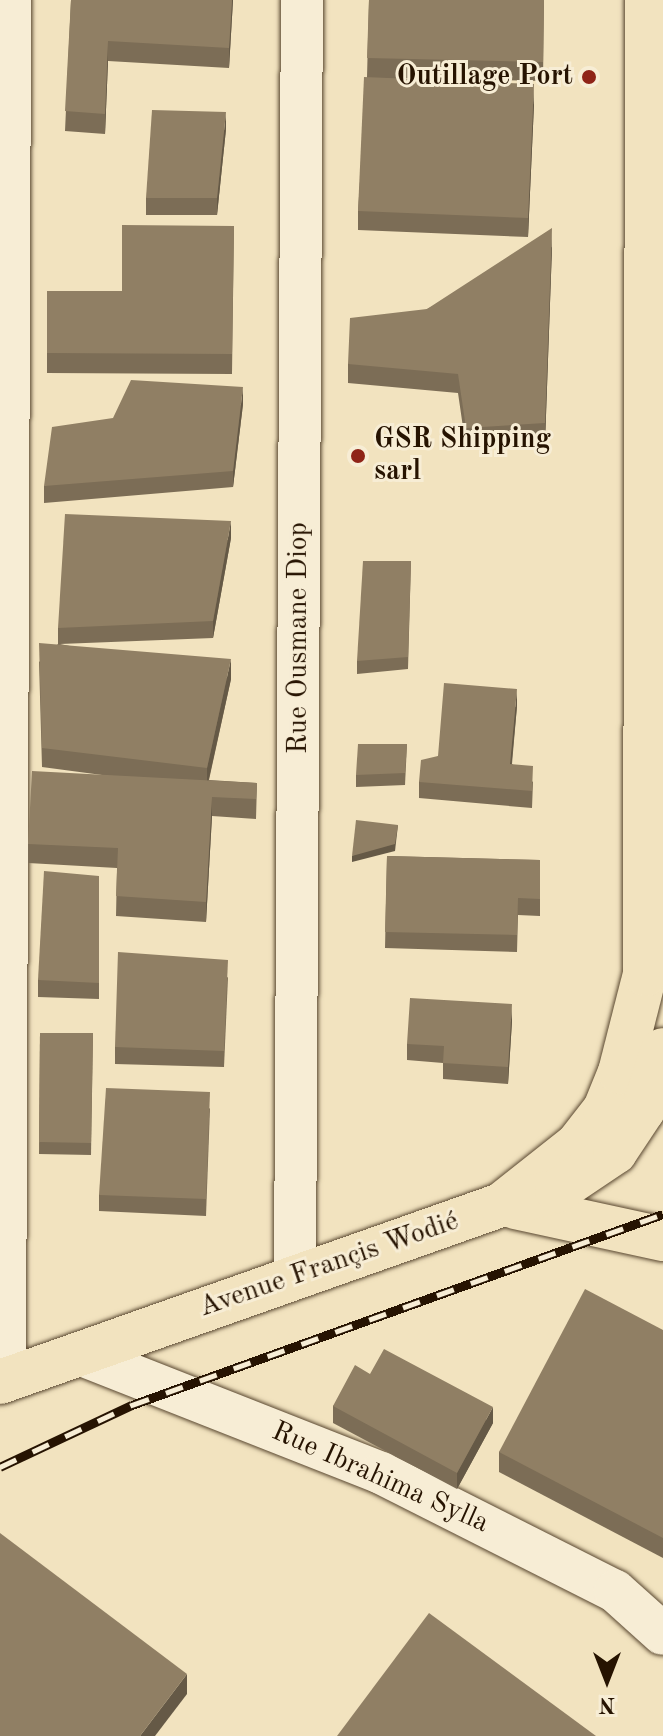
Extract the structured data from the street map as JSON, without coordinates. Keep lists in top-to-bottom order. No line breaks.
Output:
{"streets":{"main road":["Avenue Françis Wodié"],"street":["Rue Ousmane Diop","Rue Ibrahima Sylla"]},"crossings":[["Rue Ousmane Diop","Avenue Françis Wodié"],["Avenue Françis Wodié","Rue Ibrahima Sylla"]],"places":["Outillage Port","GSR Shipping sarl"],"north":"bottom"}
